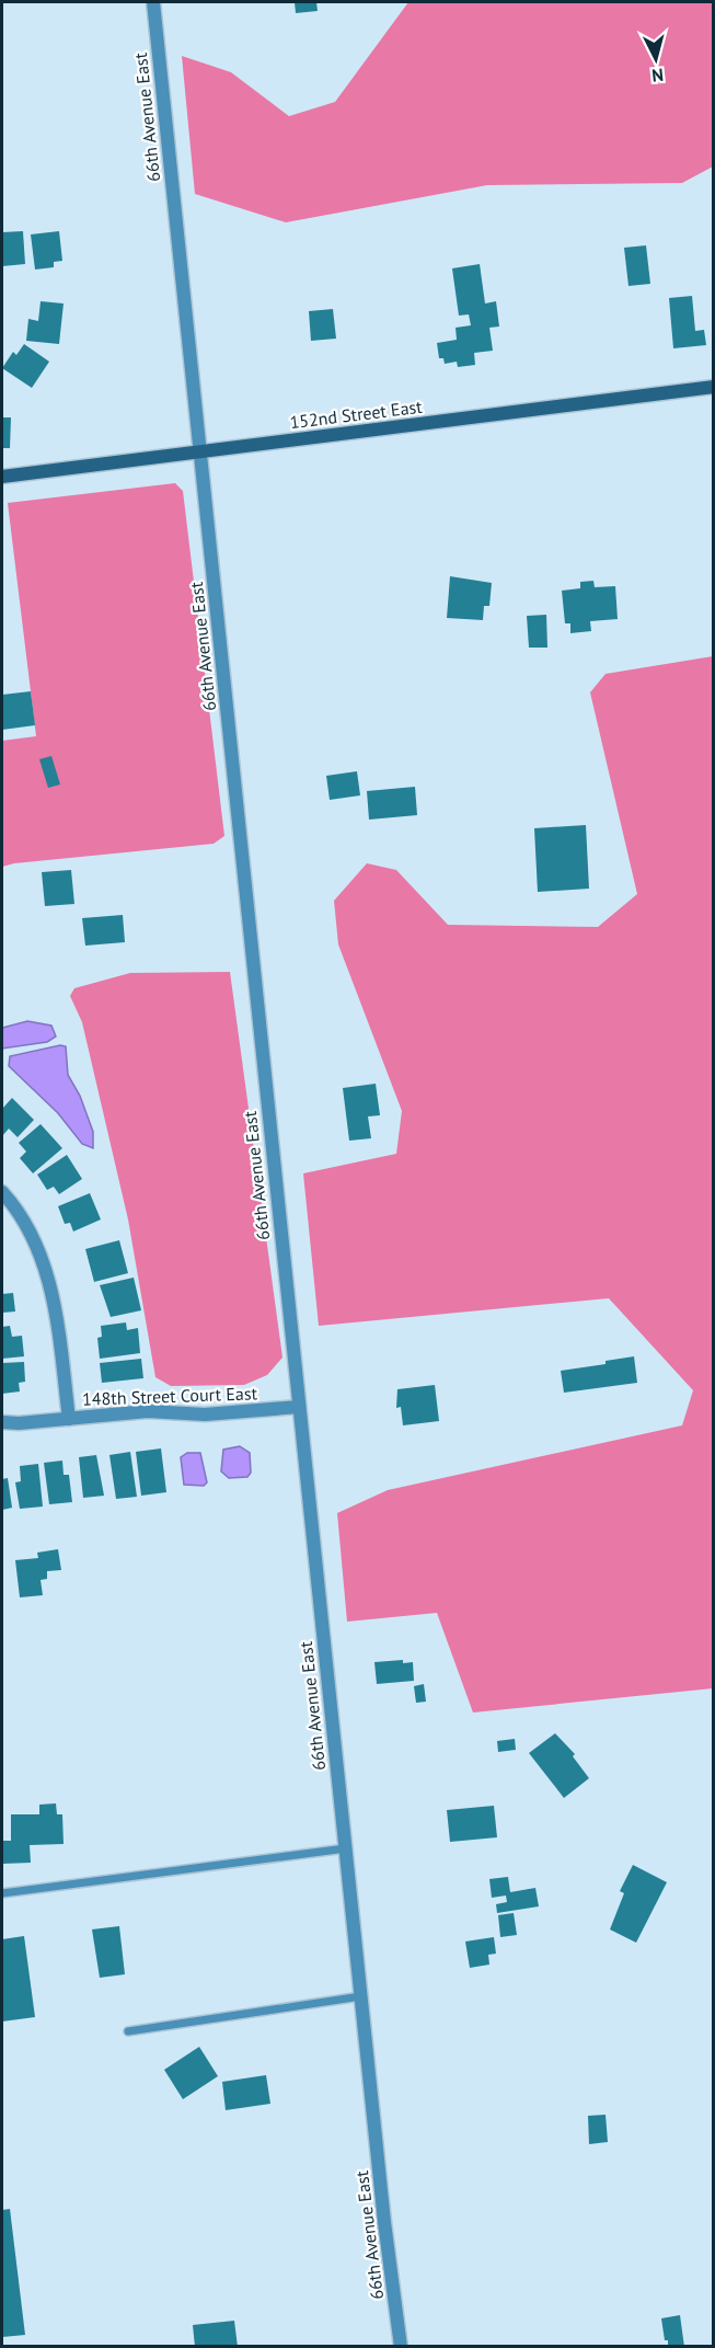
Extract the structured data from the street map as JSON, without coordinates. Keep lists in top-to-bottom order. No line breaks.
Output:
{"streets":{"street":["66th Avenue East","152nd Street East","148th Street Court East"]},"crossings":[["66th Avenue East","152nd Street East"],["66th Avenue East","148th Street Court East"]],"north":"bottom"}
